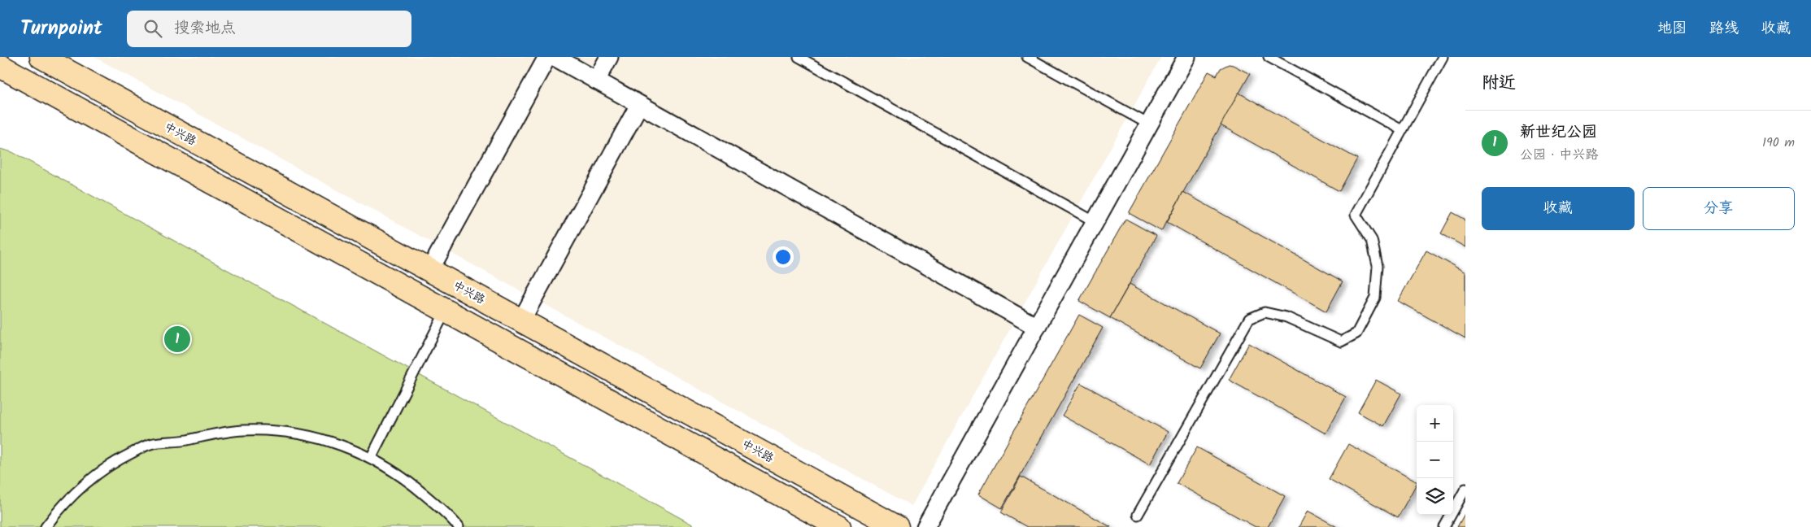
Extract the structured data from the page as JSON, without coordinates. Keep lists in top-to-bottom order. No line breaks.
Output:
{"streets":{"main road":["中兴路"]},"page":{"header":"Turnpoint","search":"搜索地点","nav":["地图","路线","收藏"],"heading":"附近","list":[{"mark":"1","name":"新世纪公园","note":"公园 · 中兴路","value":"190 m"}],"buttons":["收藏","分享"],"pins":"1","map_buttons":["+","−"]}}
